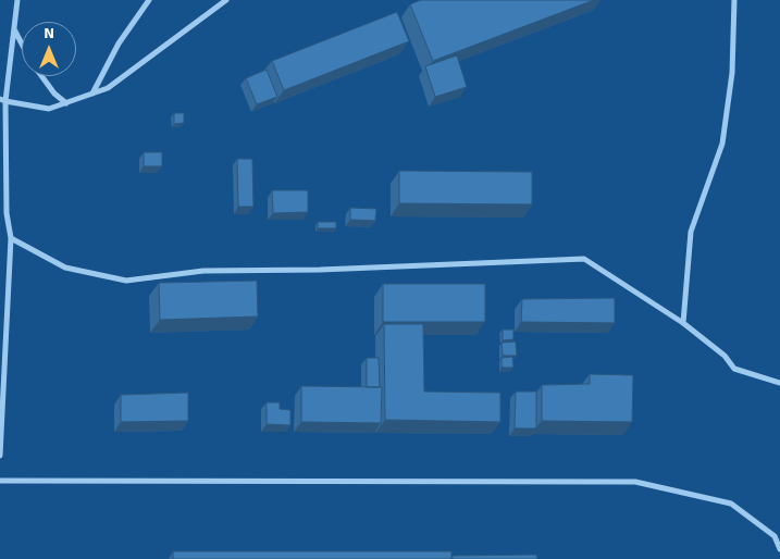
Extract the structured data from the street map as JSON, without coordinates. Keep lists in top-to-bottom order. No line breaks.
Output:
{"north":"top"}
